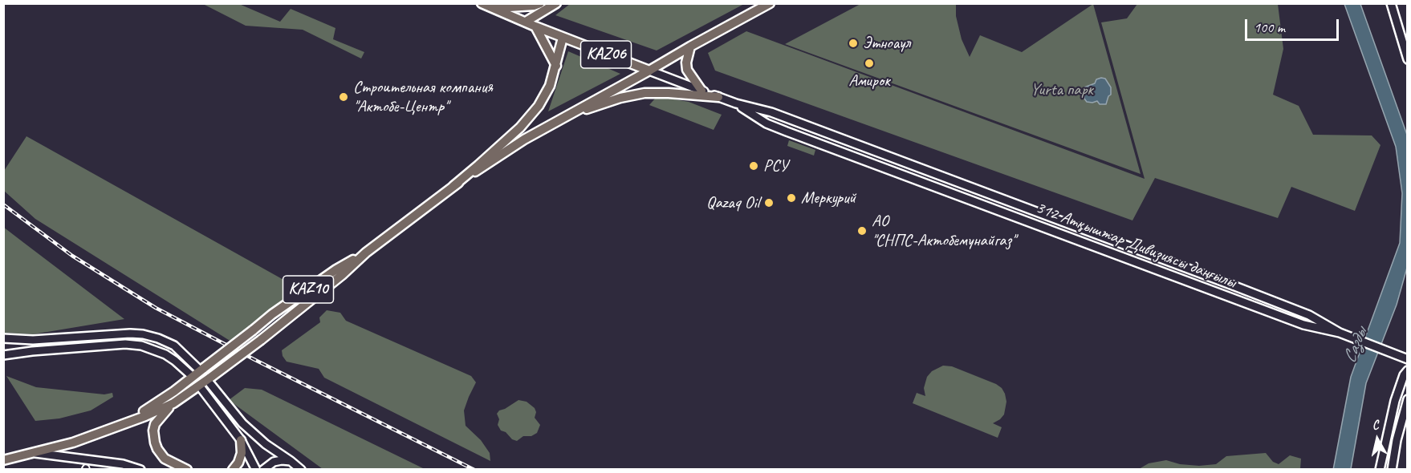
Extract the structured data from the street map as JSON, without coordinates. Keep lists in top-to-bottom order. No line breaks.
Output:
{"streets":{"main road":["KАZ06","312 Атқыштар Дивизиясы даңғылы","KAZ10"]},"crossings":[["KАZ06","312 Атқыштар Дивизиясы даңғылы"],["KАZ06","KAZ10"],["312 Атқыштар Дивизиясы даңғылы","KAZ10"]],"water":["Сазды"],"parks":["Yurta парк"],"places":["Этноаул","Амирок","Строительная компания \"Актобе-Центр\"","РСУ","Меркурий","Qazaq Oil","АО \"СНПС-Актобемунайгаз\""],"scale_bar":"100 m","north":"top"}
